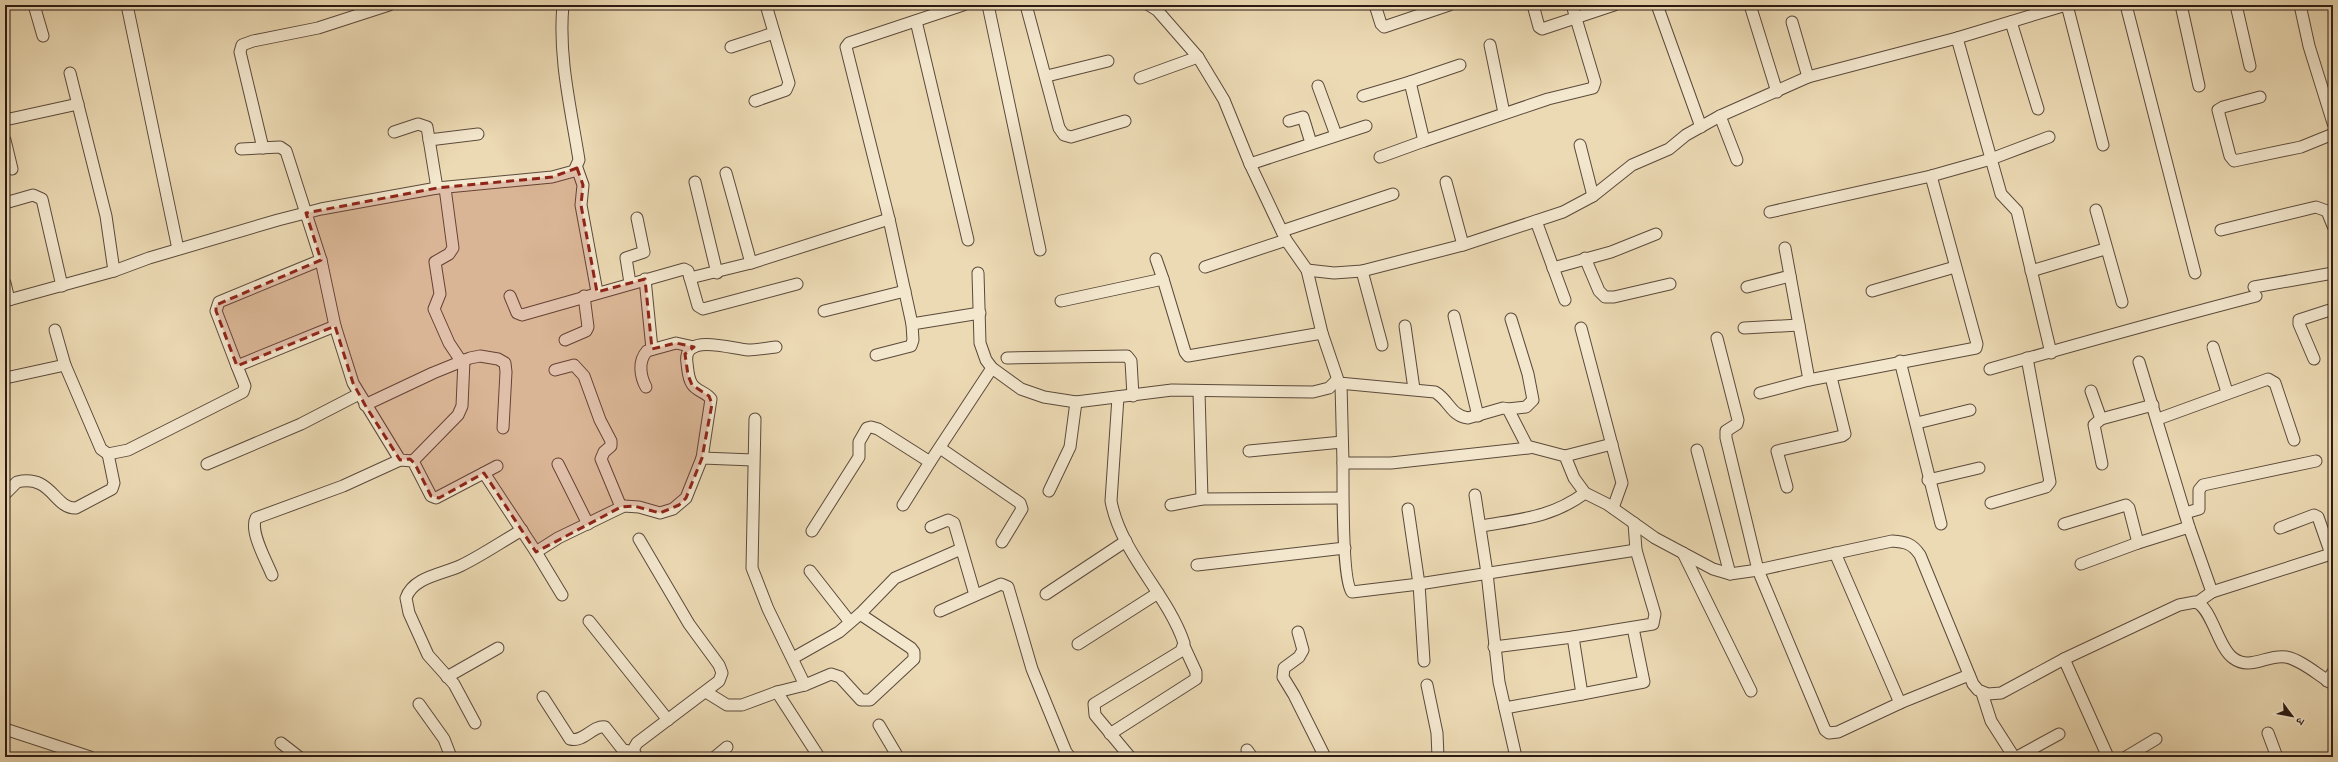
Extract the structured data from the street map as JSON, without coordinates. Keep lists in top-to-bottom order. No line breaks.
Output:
{"north":"bottom right"}
